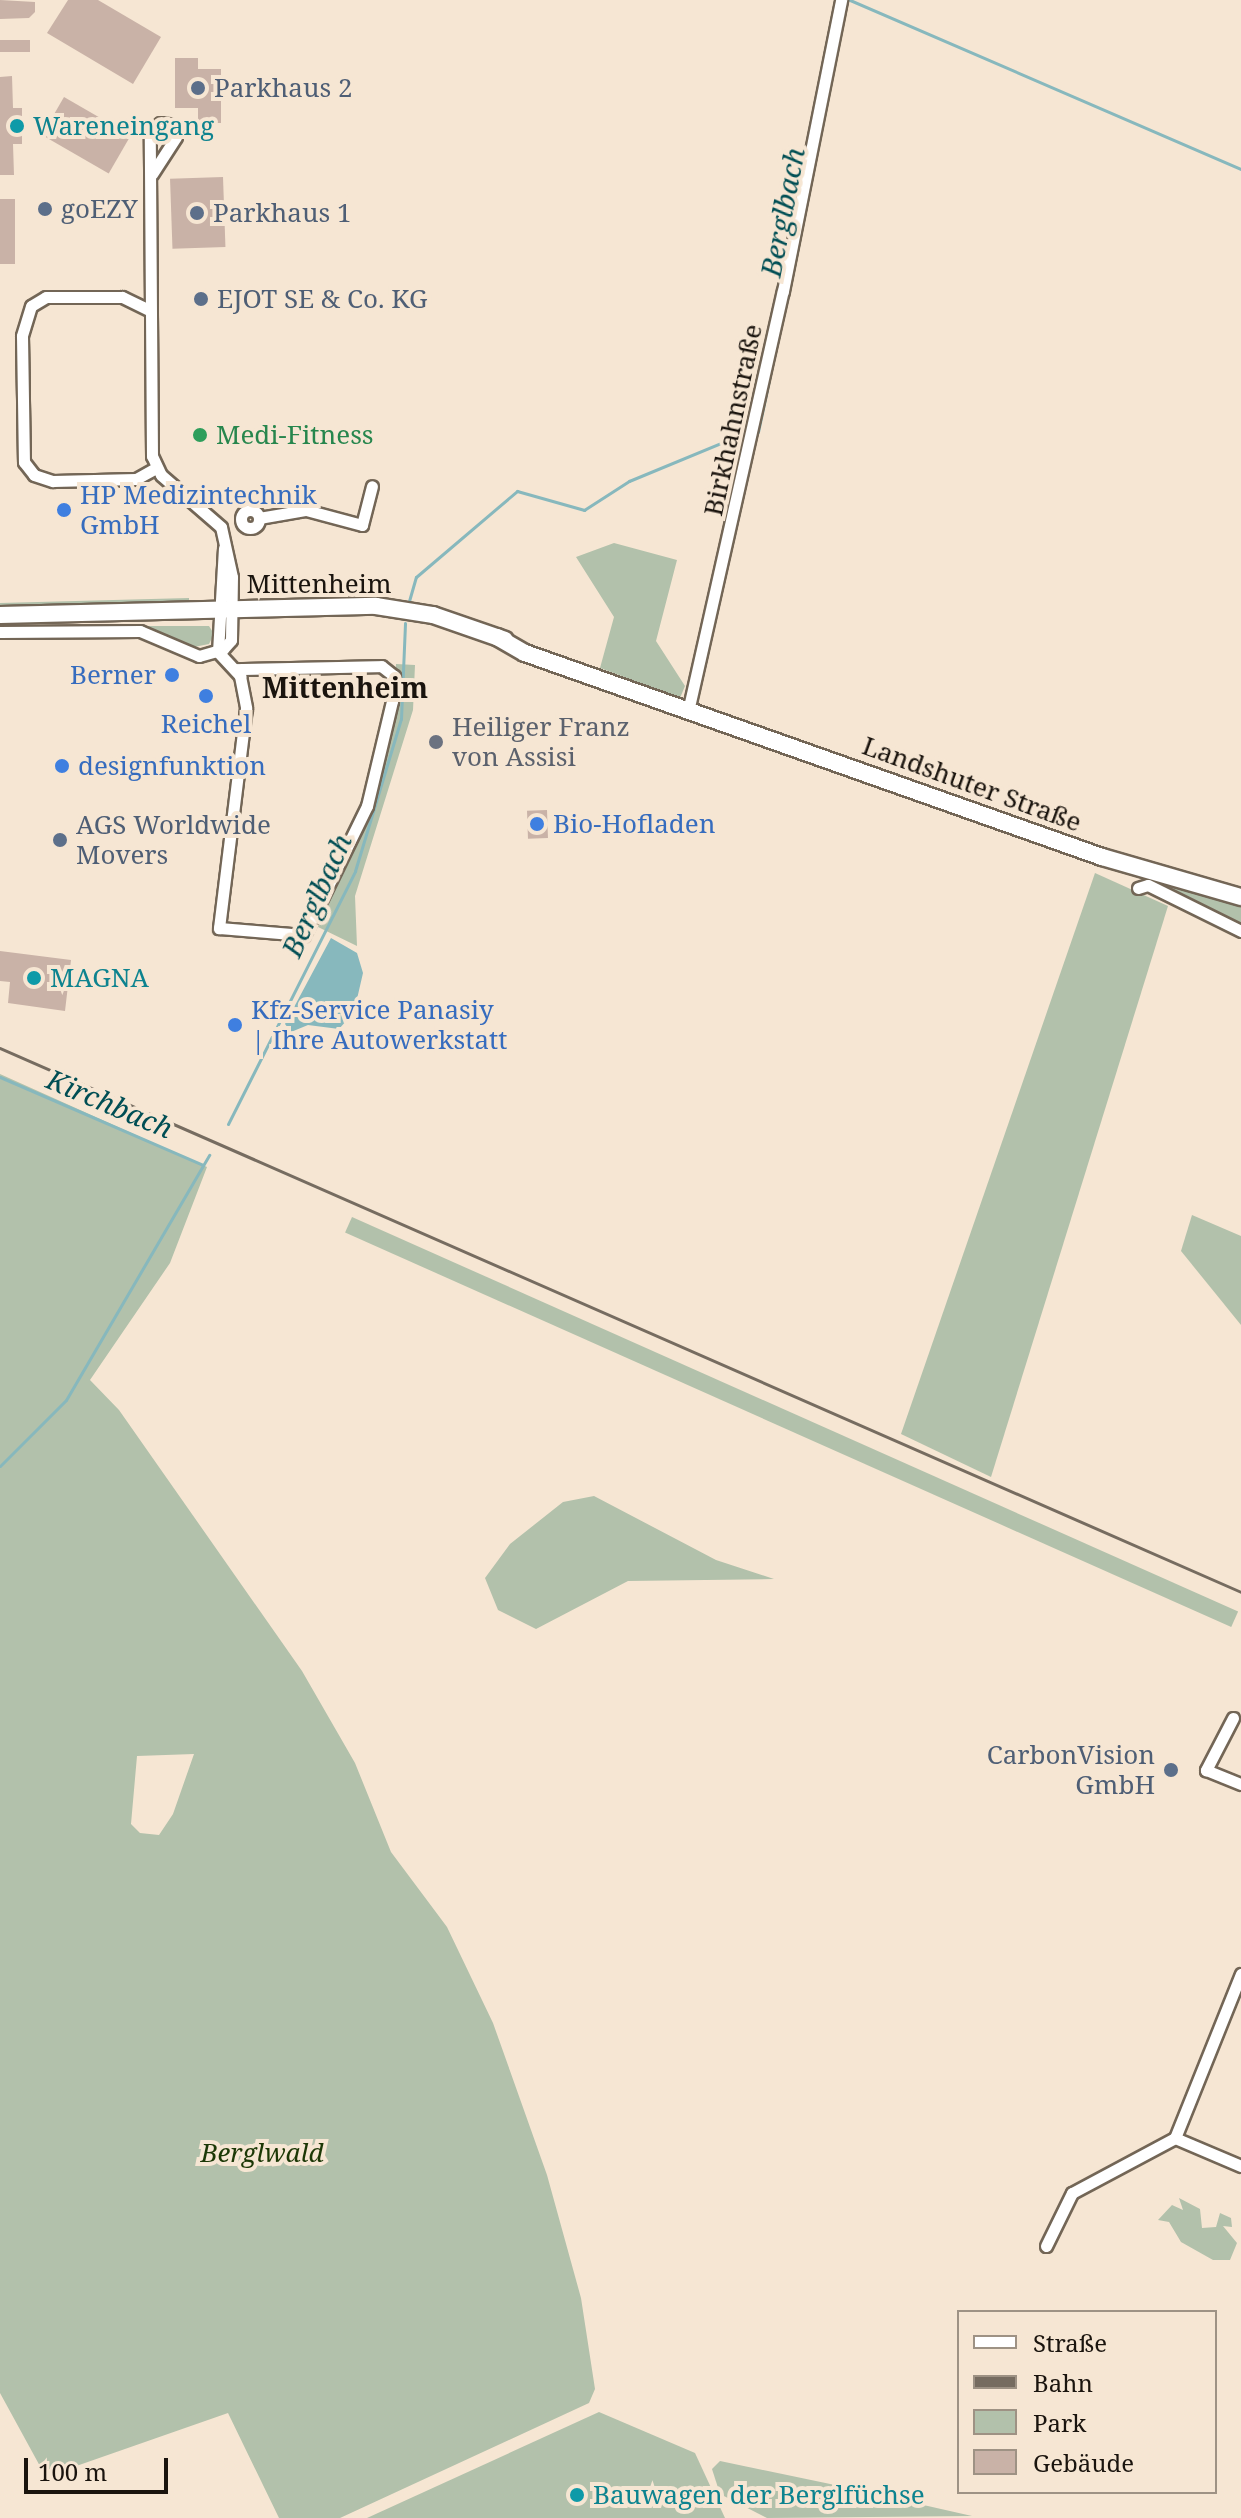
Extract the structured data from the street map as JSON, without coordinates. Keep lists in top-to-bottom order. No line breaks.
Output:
{"streets":{"main road":["Mittenheim","Landshuter Straße"],"street":["Birkhahnstraße"]},"crossings":[["Birkhahnstraße","Mittenheim"],["Birkhahnstraße","Landshuter Straße"],["Mittenheim","Landshuter Straße"]],"districts":["Mittenheim"],"water":["Berglbach","Kirchbach"],"parks":["Berglwald"],"places":["Parkhaus 2","Wareneingang","goEZY","Parkhaus 1","EJOT SE & Co. KG","Medi-Fitness","HP Medizintechnik GmbH","Berner","Reichel","Heiliger Franz von Assisi","designfunktion","Bio-Hofladen","AGS Worldwide Movers","MAGNA","Kfz-Service Panasiy | Ihre Autowerkstatt","CarbonVision GmbH","Bauwagen der Berglfüchse"],"legend":["Straße","Bahn","Park","Gebäude"],"scale_bar":"100 m"}
